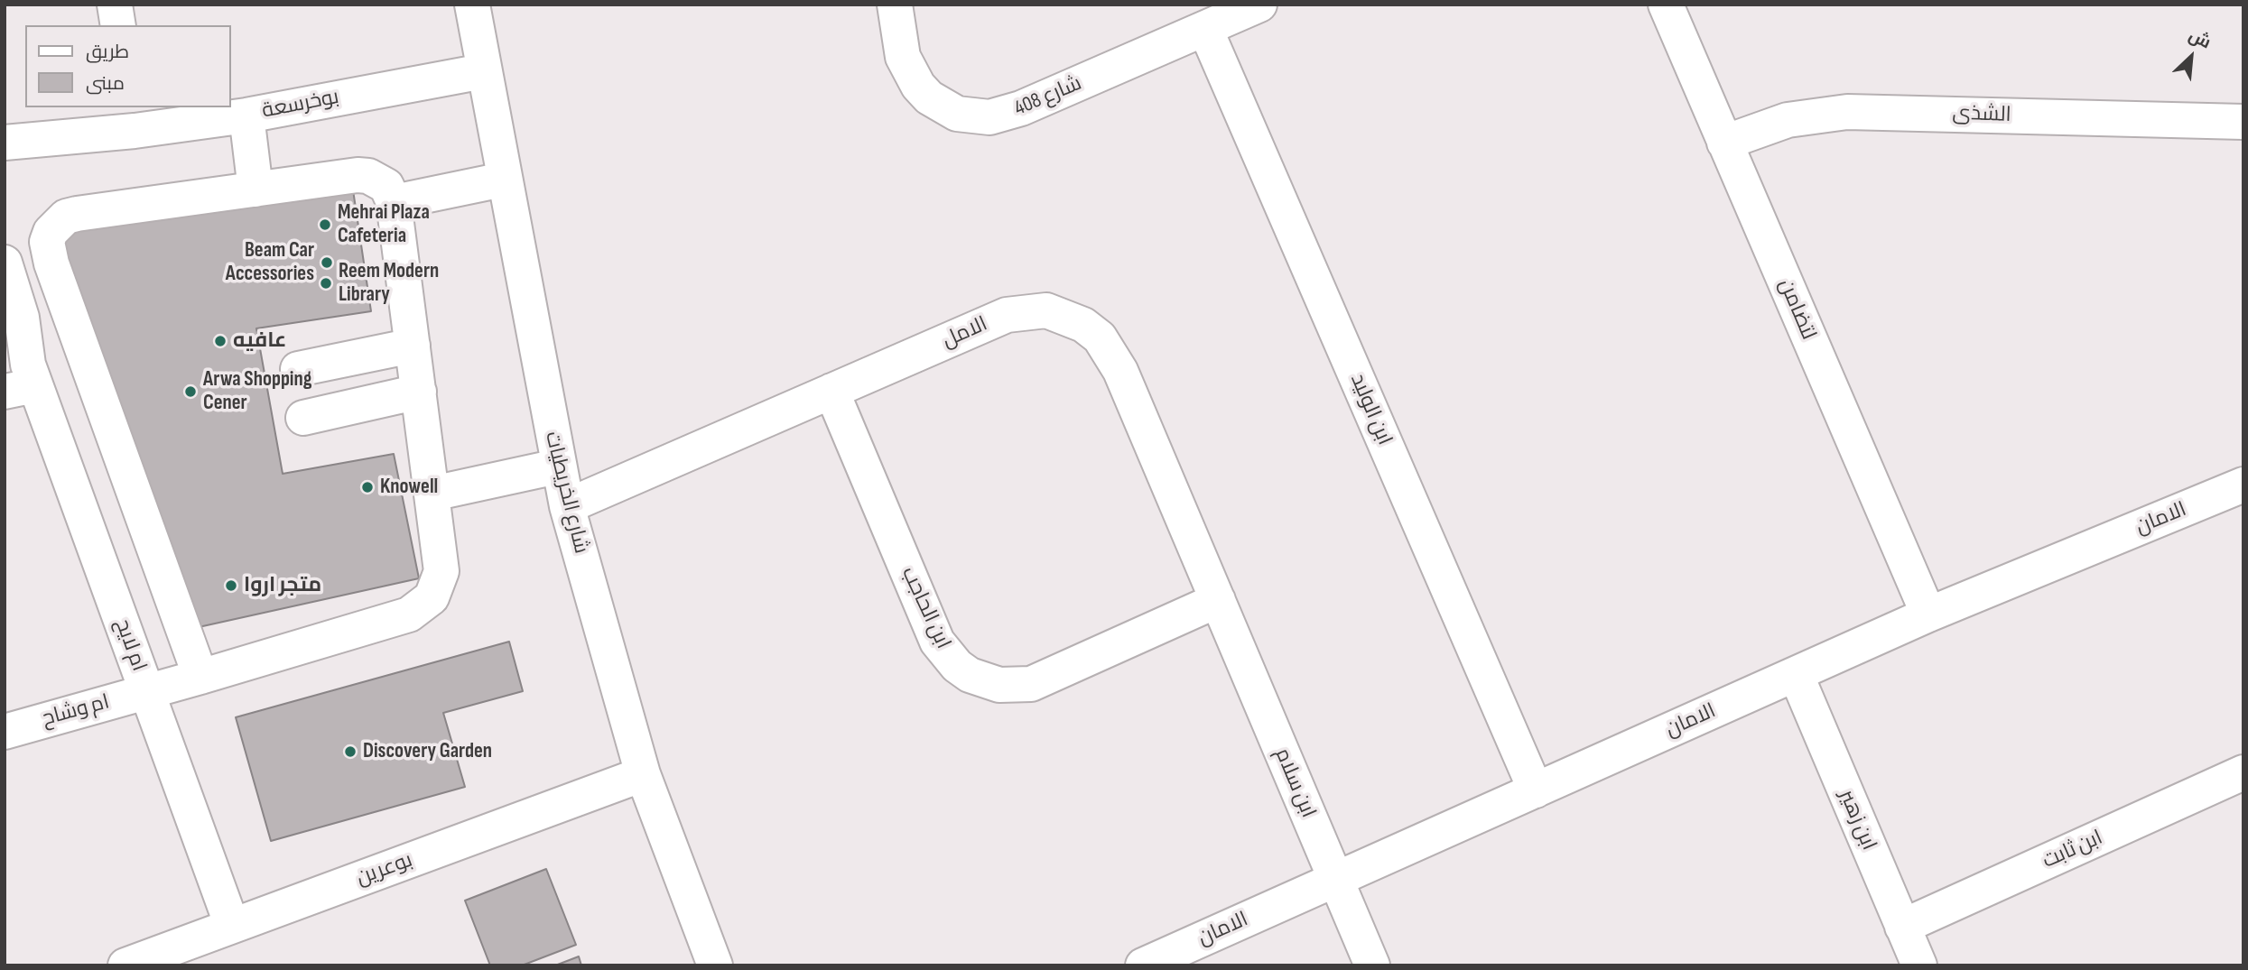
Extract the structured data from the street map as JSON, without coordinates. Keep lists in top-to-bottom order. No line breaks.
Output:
{"streets":{"street":["شارع 408","بوخرسعة","الشذى","لتضامن","الامل","ابن الوليد","شارع الخريطيات","الامان","ابن الحاجب","ام لايح","ام وشاح","ابن سلام","ابن زهير","ابن ثابت","بوعرين"]},"crossings":[["شارع 408","ابن الوليد"],["بوخرسعة","شارع الخريطيات"],["الشذى","لتضامن"],["لتضامن","الامان"],["الامل","شارع الخريطيات"],["الامل","ابن الحاجب"],["الامل","ابن سلام"],["ابن الوليد","الامان"],["شارع الخريطيات","بوعرين"],["الامان","ابن سلام"],["الامان","ابن زهير"],["ابن الحاجب","ابن سلام"],["ام لايح","ام وشاح"],["ام لايح","بوعرين"],["ابن زهير","ابن ثابت"]],"places":["Mehrai Plaza Cafeteria","Beam Car Accessories","Reem Modern Library","عافيه","Arwa Shopping Cener","Knowell","متجر اروا","Discovery Garden"],"legend":["طريق","مبنى"],"north":"top right"}
